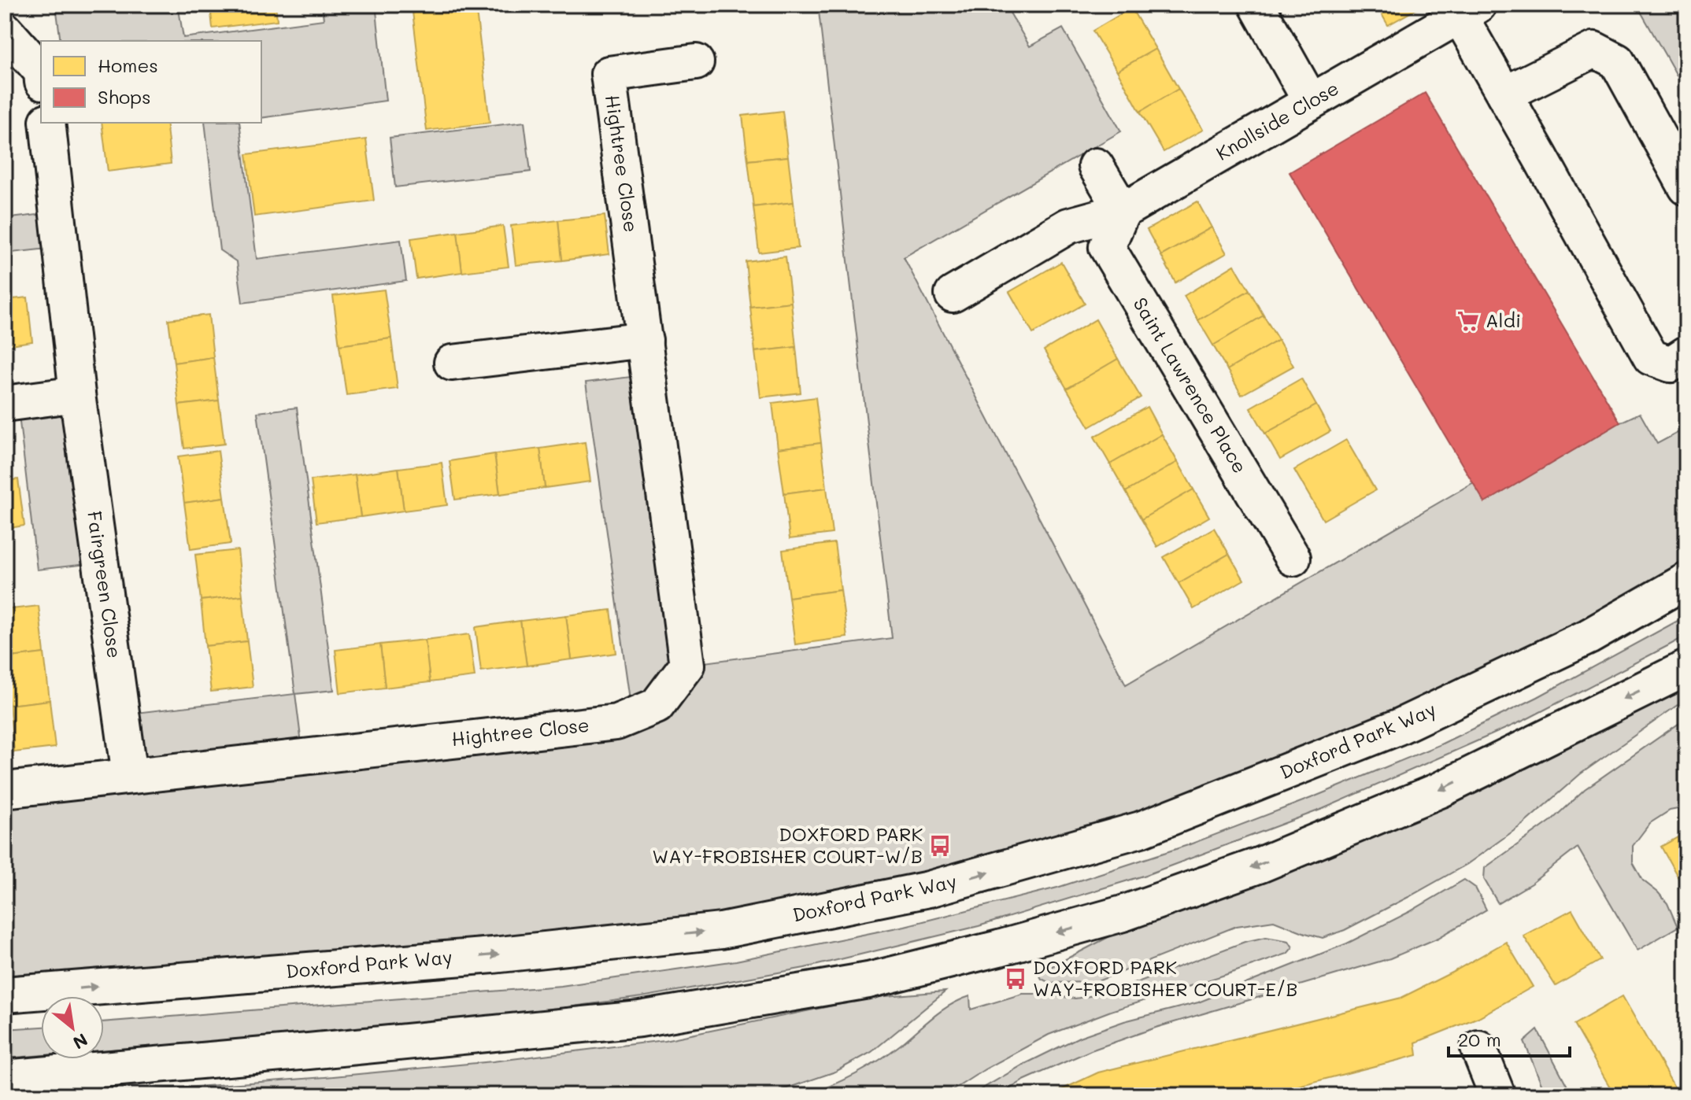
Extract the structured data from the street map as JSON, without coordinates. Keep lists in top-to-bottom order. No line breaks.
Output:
{"streets":{"main road":["Knollside Close","Hightree Close","Saint Lawrence Place","Fairgreen Close","Doxford Park Way"]},"crossings":[["Knollside Close","Saint Lawrence Place"],["Hightree Close","Fairgreen Close"]],"places":{"supermarket":["Aldi"],"bus stop":["DOXFORD PARK WAY-FROBISHER COURT-W/B","DOXFORD PARK WAY-FROBISHER COURT-E/B"]},"legend":["Homes","Shops"],"scale_bar":"20 m","north":"bottom right"}
